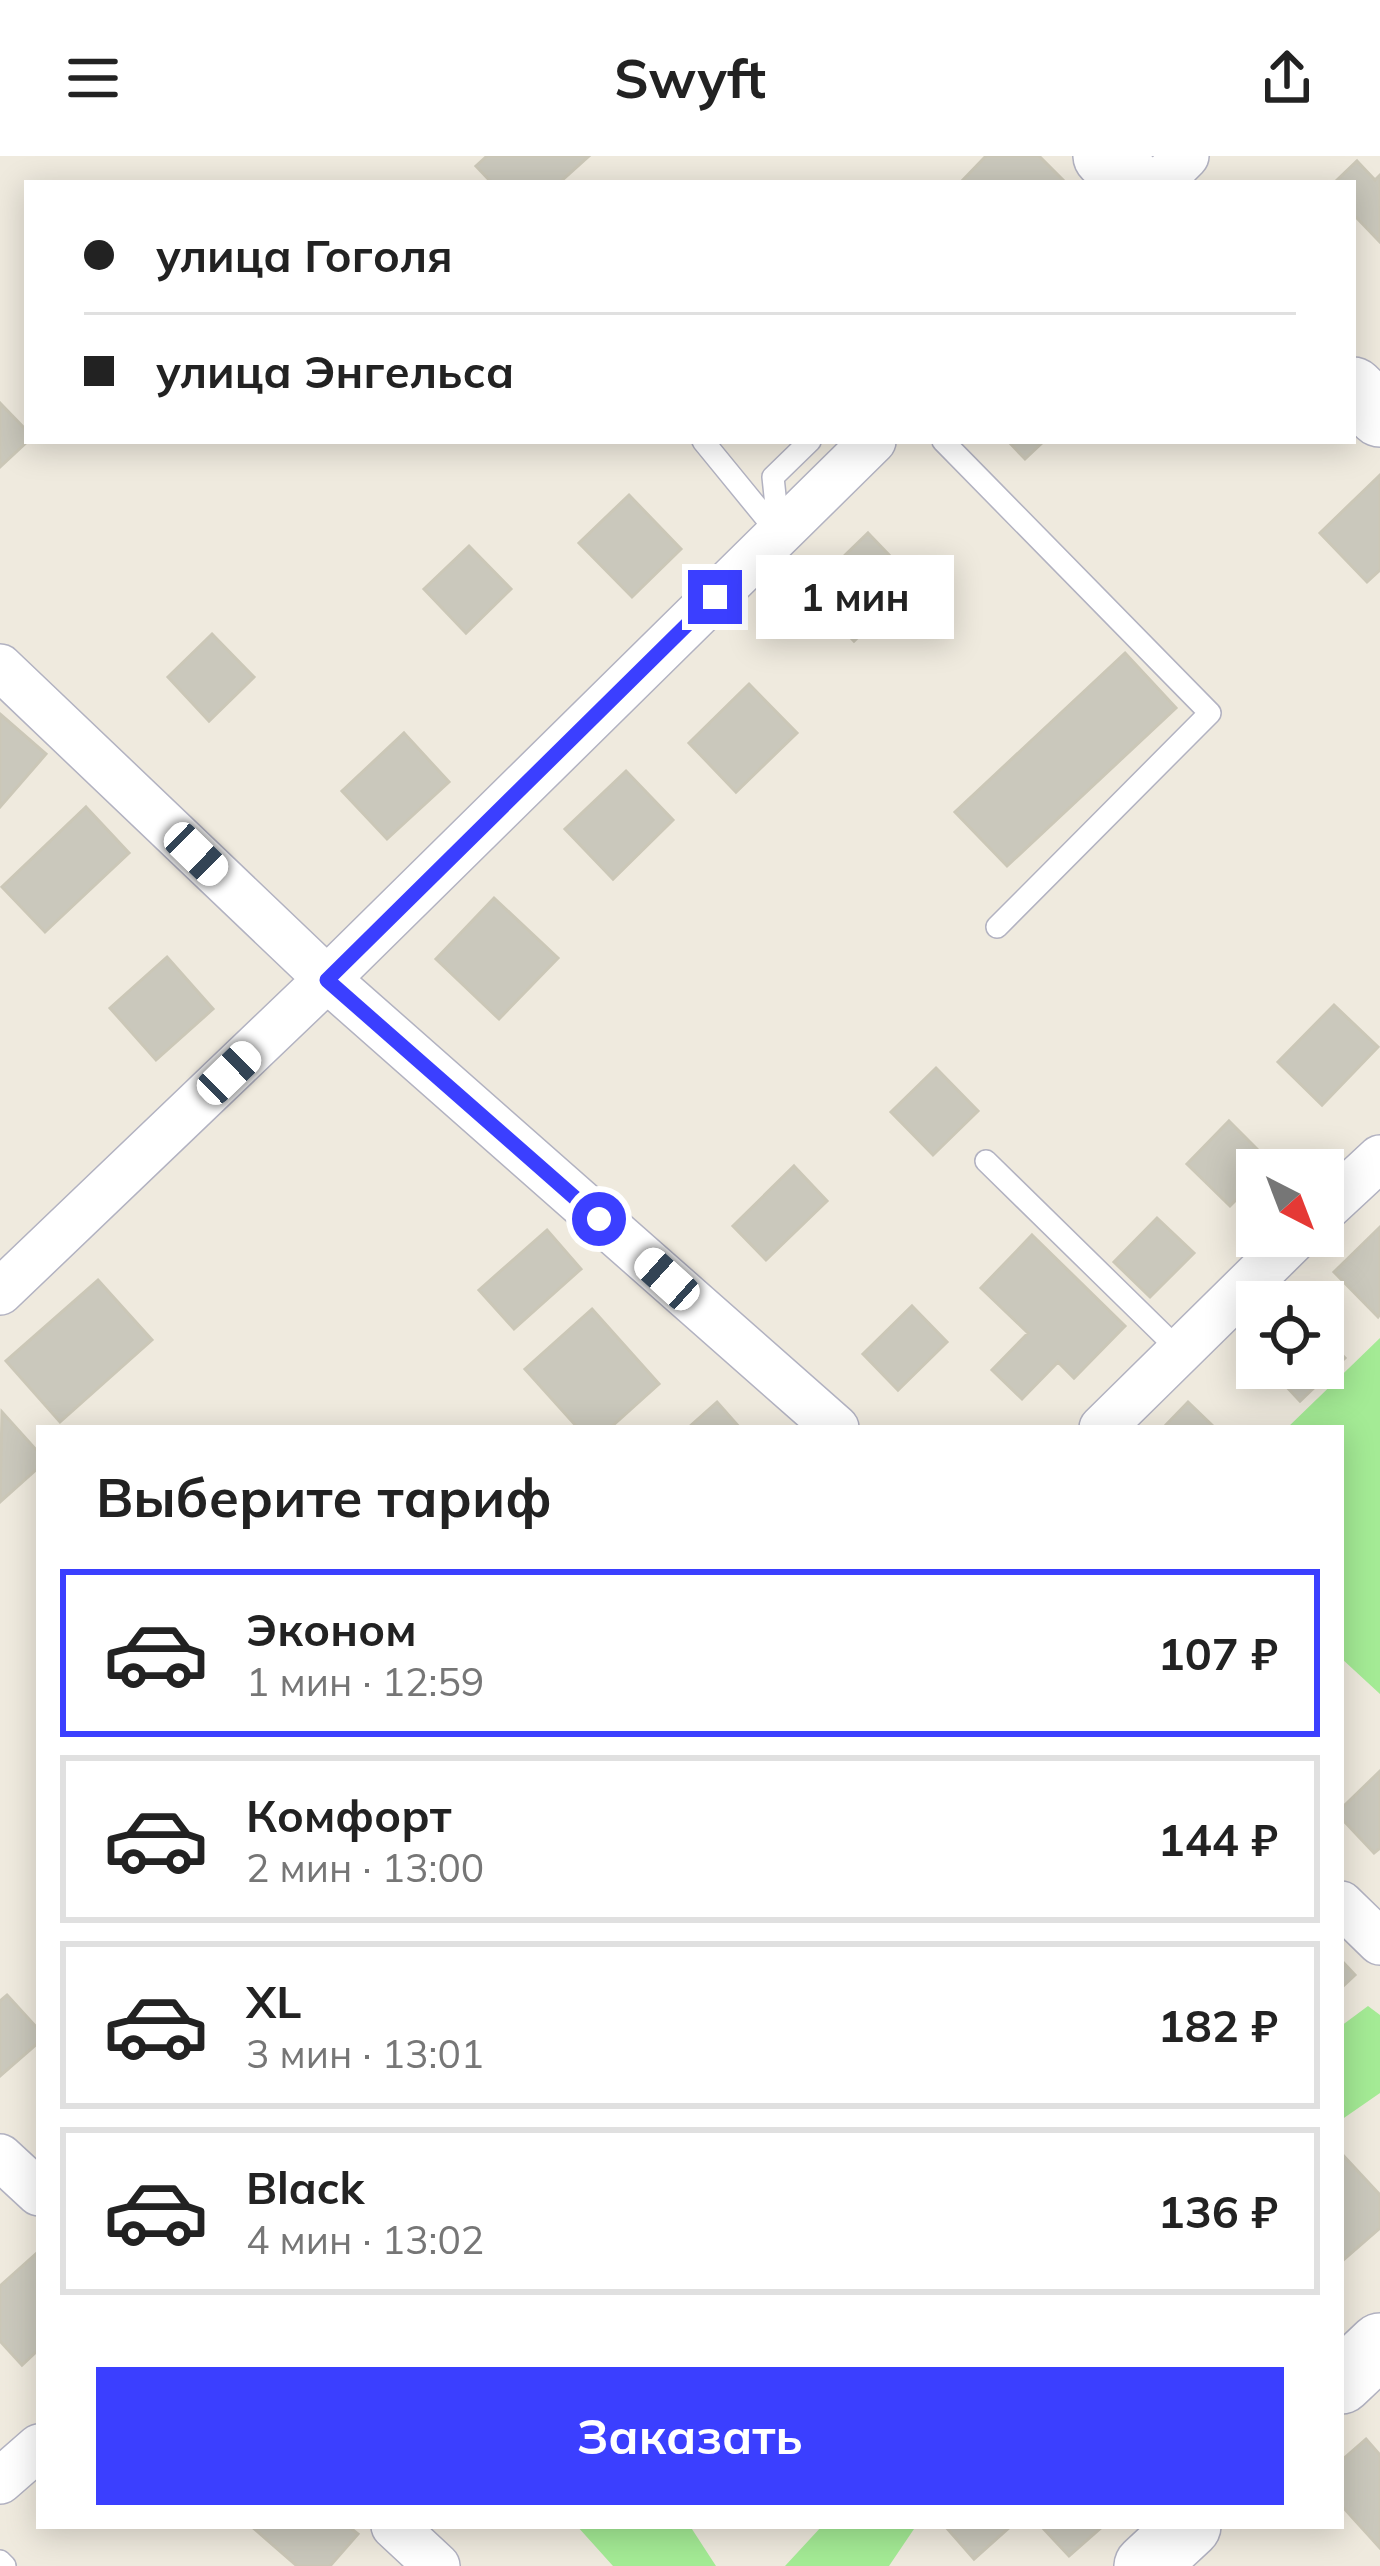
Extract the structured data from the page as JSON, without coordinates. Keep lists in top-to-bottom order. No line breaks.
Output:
{"north":"bottom right","page":{"header":"Swyft","banner":["улица Гоголя","улица Энгельса"],"bubble":"1 мин","heading":"Выберите тариф","list":[{"name":"Эконом","note":"1 мин · 12:59","value":"107 ₽"},{"name":"Комфорт","note":"2 мин · 13:00","value":"144 ₽"},{"name":"XL","note":"3 мин · 13:01","value":"182 ₽"},{"name":"Black","note":"4 мин · 13:02","value":"136 ₽"}],"buttons":"Заказать"}}
